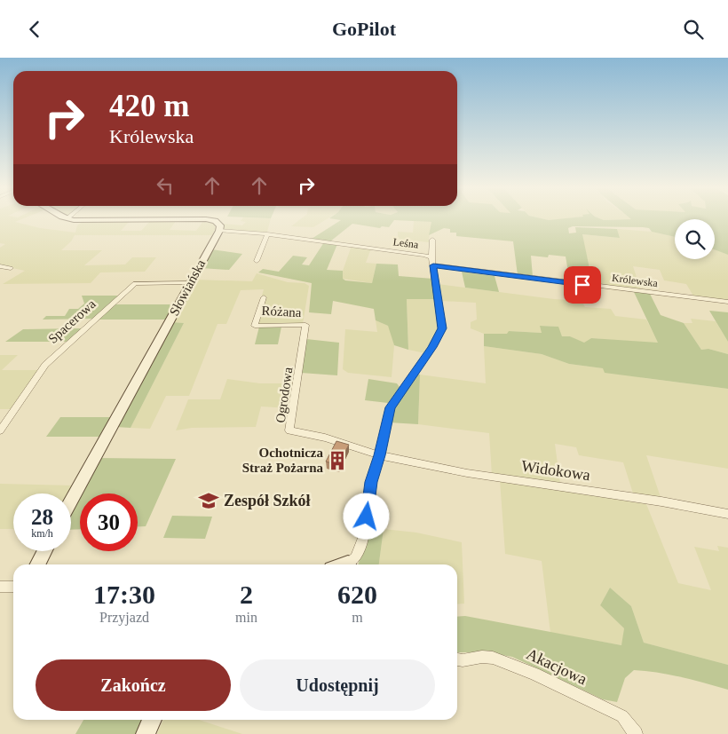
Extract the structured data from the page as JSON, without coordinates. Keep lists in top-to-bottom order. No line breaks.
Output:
{"streets":{"street":["Leśna","Królewska","Słowiańska","Różana","Spacerowa","Ogrodowa","Widokowa","Akacjowa"]},"crossings":[["Leśna","Królewska"],["Leśna","Słowiańska"],["Słowiańska","Spacerowa"],["Różana","Ogrodowa"],["Ogrodowa","Widokowa"]],"places":{"building":["Ochotnicza Straż Pożarna"],"school or university":["Zespół Szkół"]},"page":{"header":"GoPilot","turn":["420 m","Królewska"],"speed":"28 km/h","limit":"30","eta":["17:30","Przyjazd","2","min","620","m"],"buttons":["Zakończ","Udostępnij"]}}
